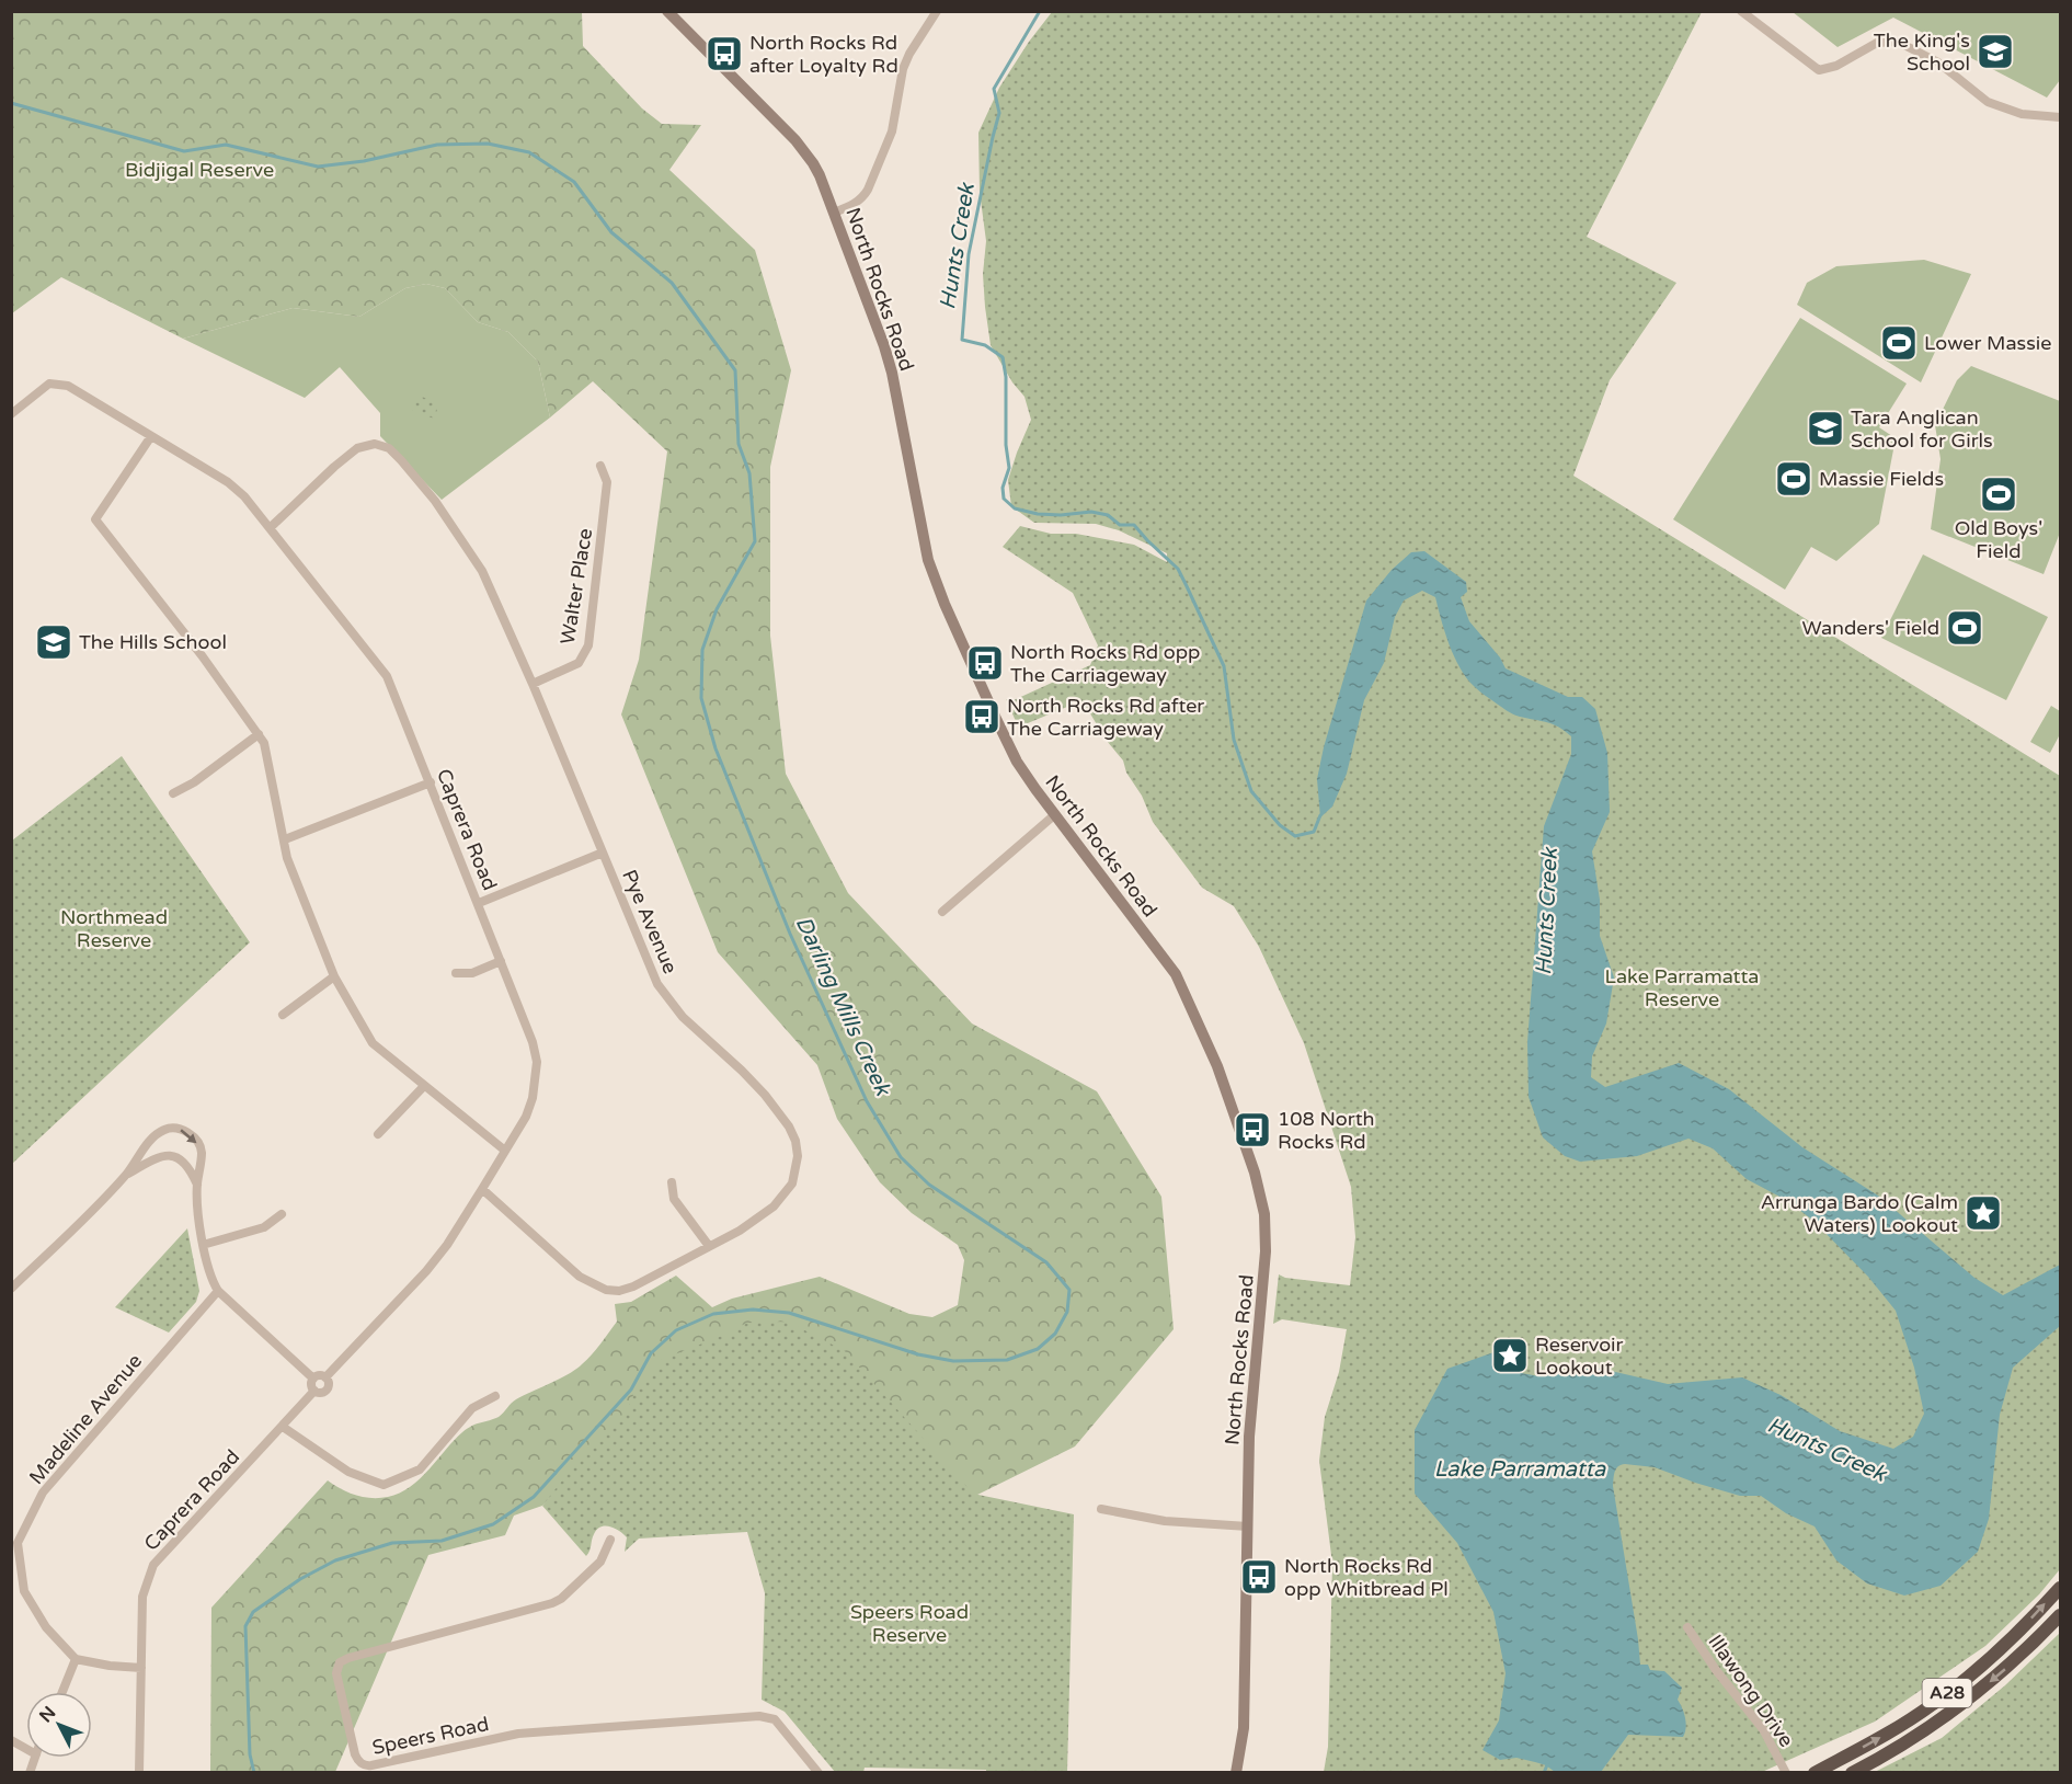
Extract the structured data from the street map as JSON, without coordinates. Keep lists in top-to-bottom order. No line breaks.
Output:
{"streets":{"highway":["A28"],"main road":["North Rocks Road"],"street":["Walter Place","Caprera Road","Pye Avenue","Madeline Avenue","Illawong Drive","Speers Road"]},"crossings":[["Walter Place","Pye Avenue"],["Caprera Road","Pye Avenue"]],"water":["Hunts Creek","Darling Mills Creek","Lake Parramatta"],"parks":["Bidjigal Reserve","Northmead Reserve","Lake Parramatta Reserve","Speers Road Reserve"],"places":{"school or university":["The King's School","Tara Anglican School for Girls","The Hills School"],"bus stop":["North Rocks Rd after Loyalty Rd","North Rocks Rd opp The Carriageway","North Rocks Rd after The Carriageway","108 North Rocks Rd","North Rocks Rd opp Whitbread Pl"],"sports":["Lower Massie","Massie Fields","Old Boys' Field","Wanders' Field"],"place":["Arrunga Bardo (Calm Waters) Lookout","Reservoir Lookout"]},"north":"top left"}
